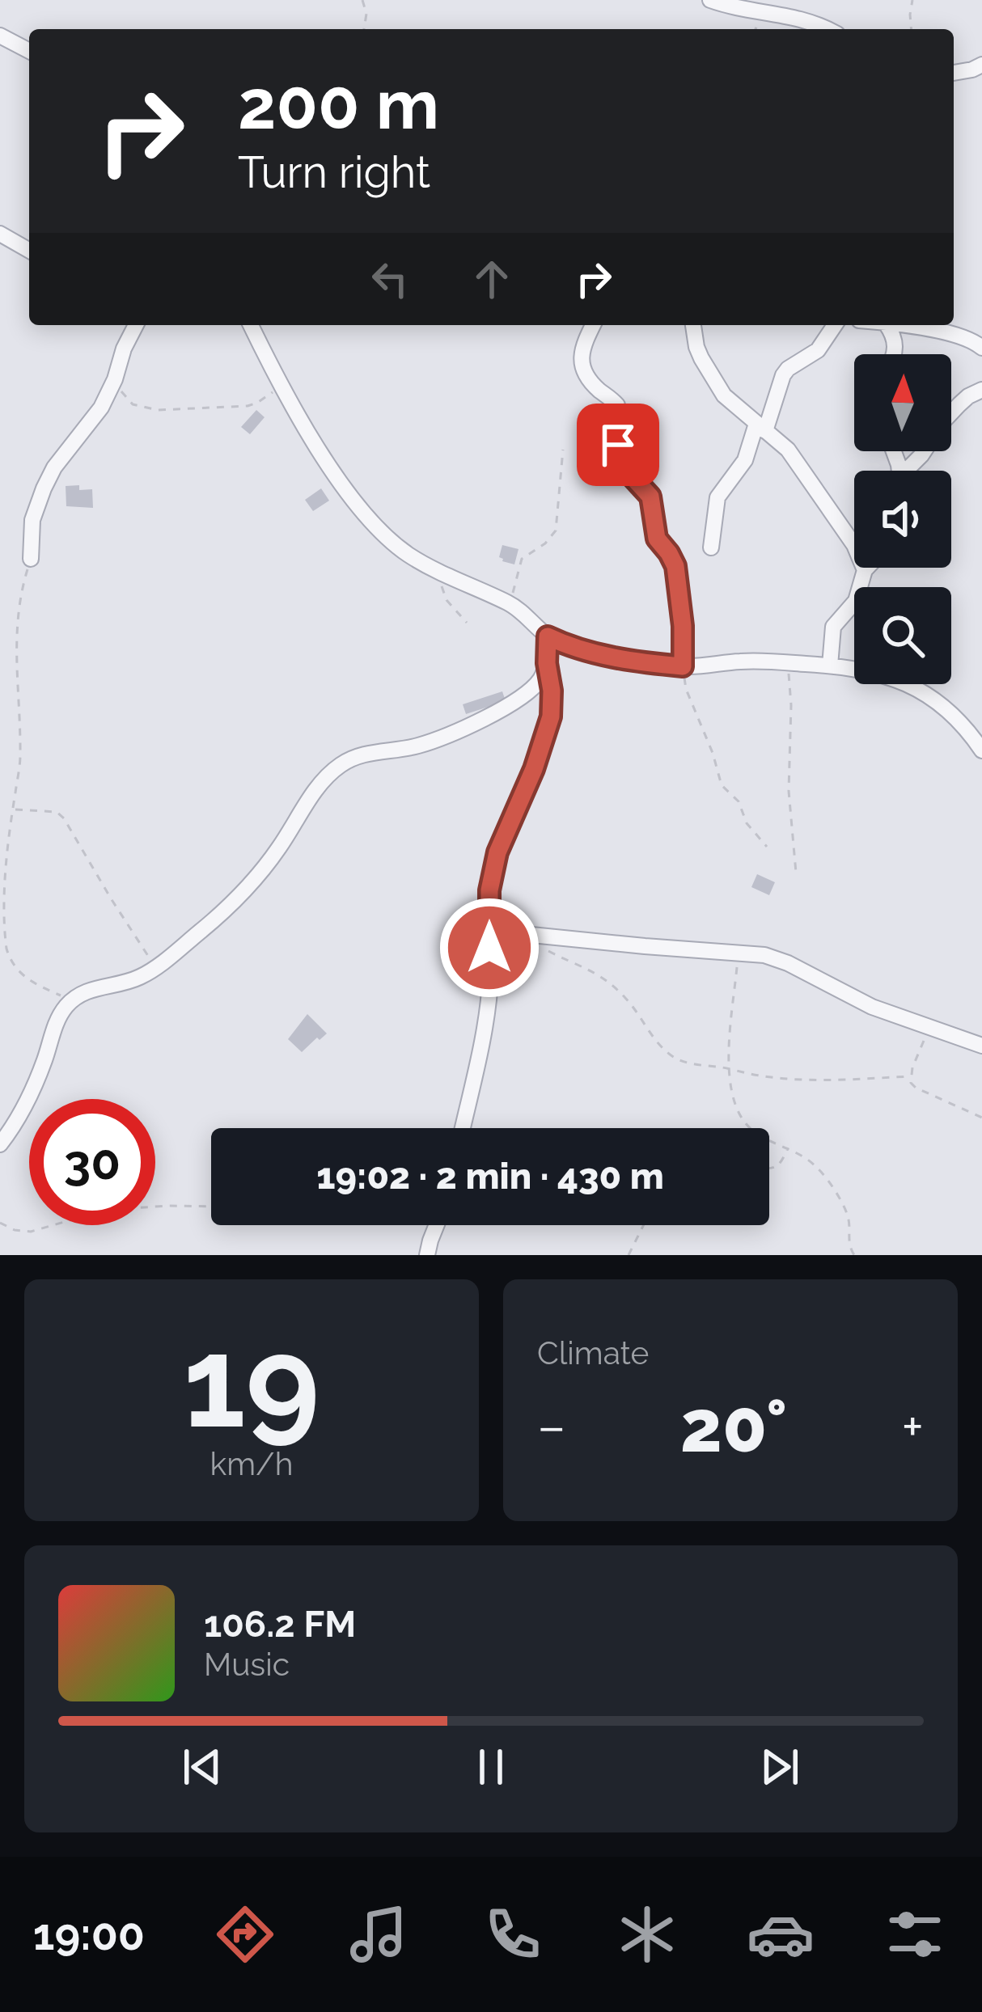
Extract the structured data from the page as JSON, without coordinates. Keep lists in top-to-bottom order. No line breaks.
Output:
{"north":"top","page":{"turn":["200 m","Turn right"],"limit":"30","trip":"19:02 · 2 min · 430 m","tile":[["19","km/h"],"Climate"],"heat":["−","20°","+"],"song":["106.2 FM","Music"],"tabs":"19:00"}}
